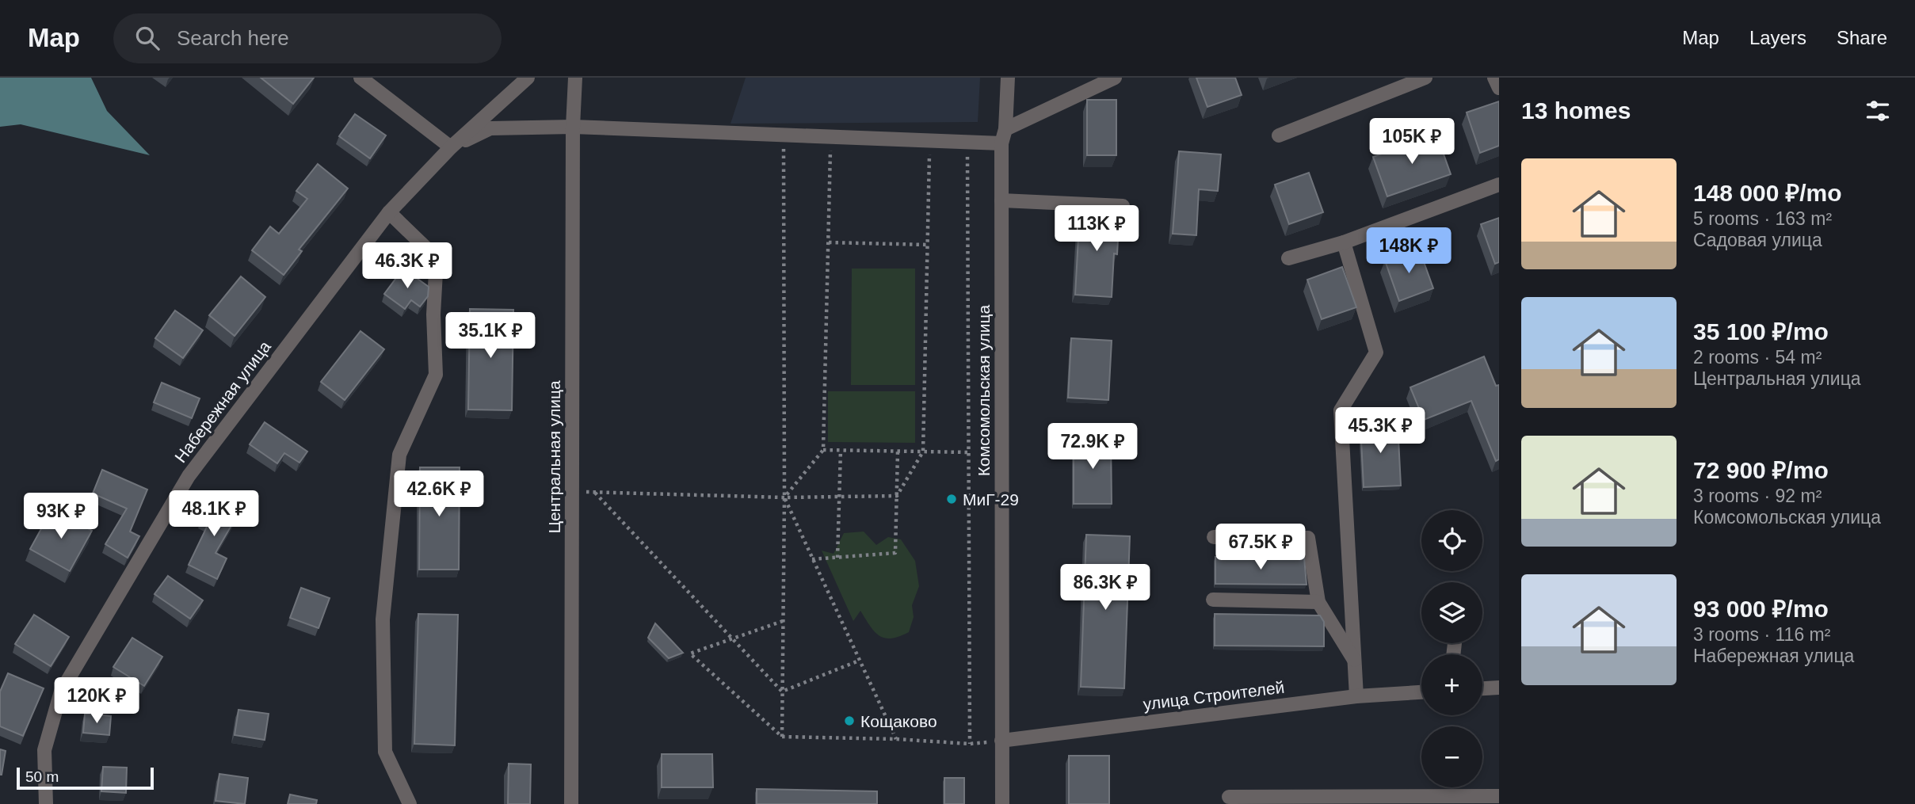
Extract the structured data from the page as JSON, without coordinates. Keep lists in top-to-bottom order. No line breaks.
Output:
{"streets":{"street":["Комсомольская улица","Набережная улица","Центральная улица","улица Строителей"]},"crossings":[["Комсомольская улица","улица Строителей"]],"places":["МиГ-29","Кощаково"],"scale_bar":"50 m","page":{"header":"Map","search":"Search here","nav":["Map","Layers","Share"],"heading":"13 homes","price":["105K ₽","113K ₽","148K ₽","46.3K ₽","35.1K ₽","45.3K ₽","72.9K ₽","42.6K ₽","48.1K ₽","93K ₽","67.5K ₽","86.3K ₽","120K ₽"],"list":[{"name":"148 000 ₽/mo","note":"5 rooms · 163 m² · Садовая улица"},{"name":"35 100 ₽/mo","note":"2 rooms · 54 m² · Центральная улица"},{"name":"72 900 ₽/mo","note":"3 rooms · 92 m² · Комсомольская улица"},{"name":"93 000 ₽/mo","note":"3 rooms · 116 m² · Набережная улица"}],"map_buttons":["+","−"],"scale":"50 m"}}
